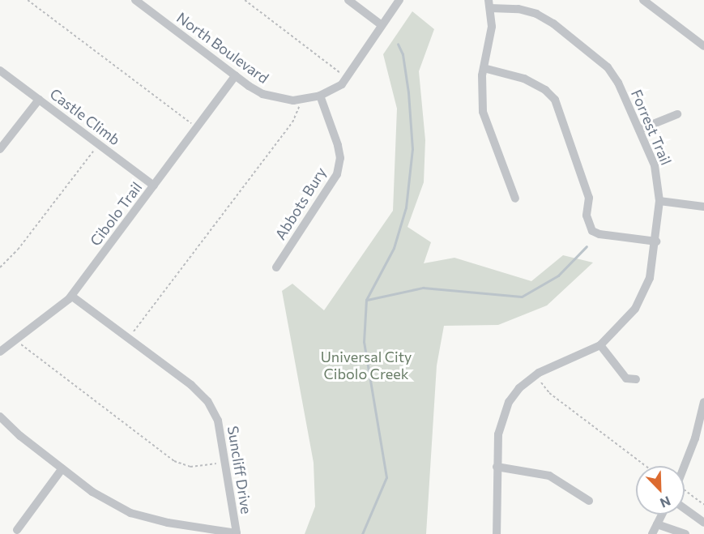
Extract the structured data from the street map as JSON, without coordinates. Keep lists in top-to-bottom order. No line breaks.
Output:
{"streets":{"street":["North Boulevard","Castle Climb","Forrest Trail","Abbots Bury","Cibolo Trail","Suncliff Drive"]},"crossings":[["North Boulevard","Abbots Bury"],["North Boulevard","Cibolo Trail"],["Castle Climb","Cibolo Trail"],["Cibolo Trail","Suncliff Drive"]],"parks":["Universal City Cibolo Creek"],"north":"bottom right"}
